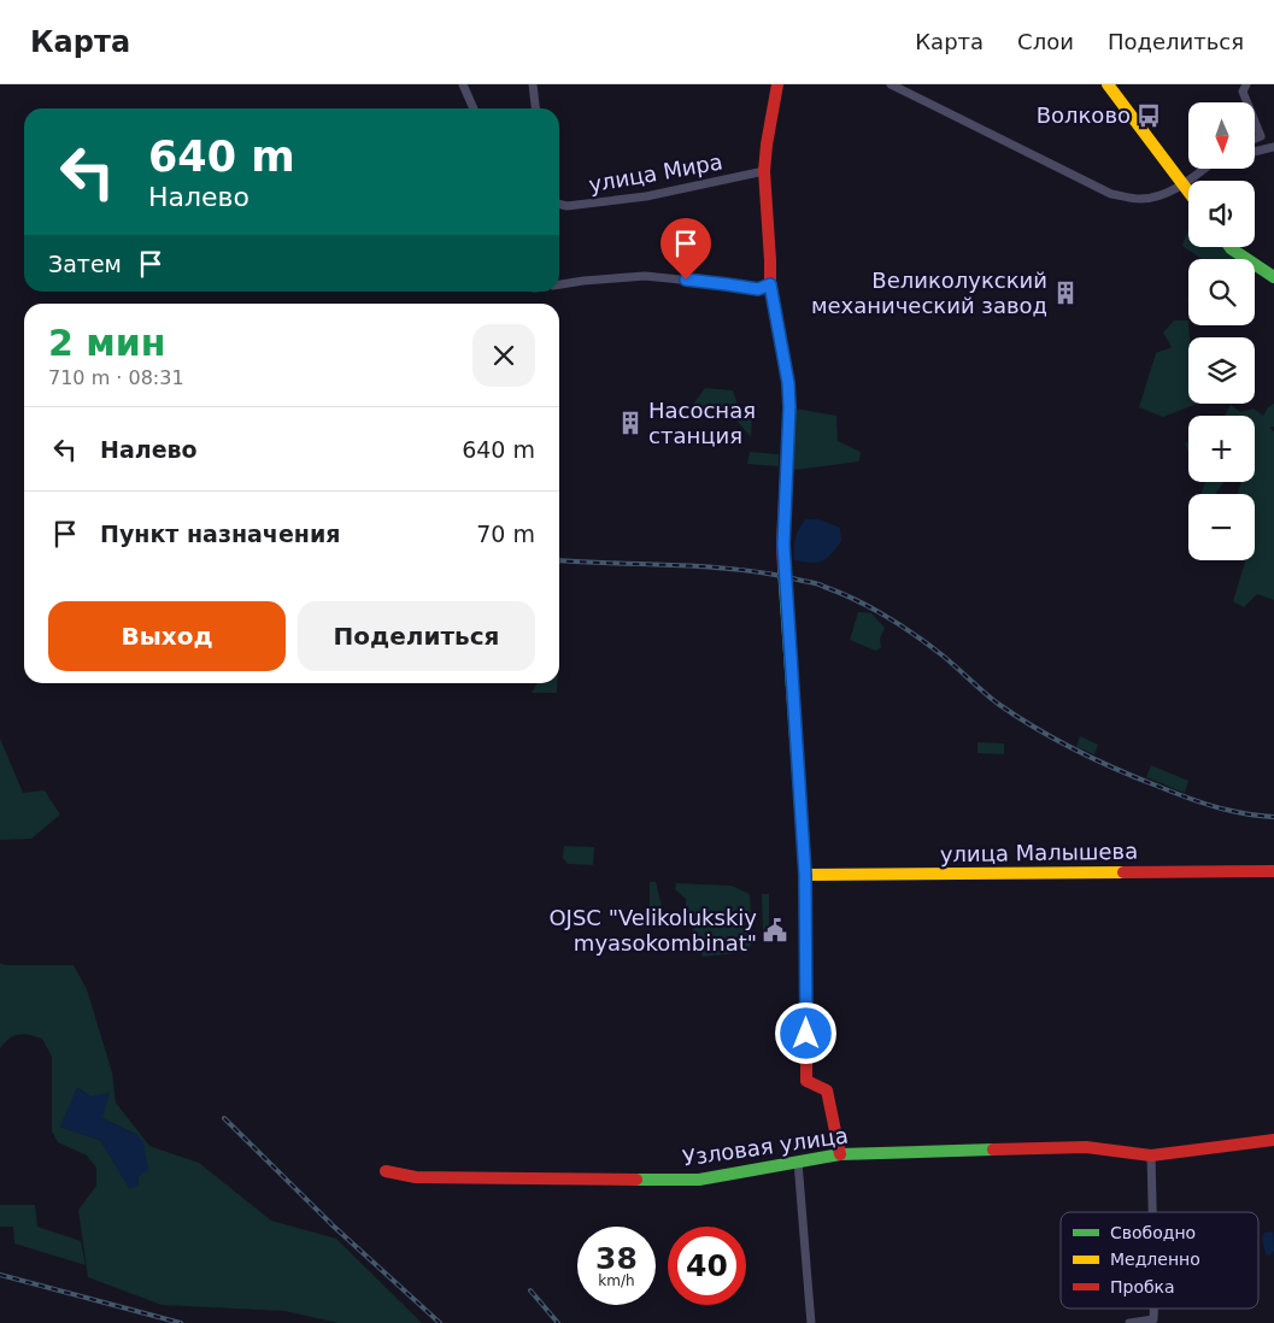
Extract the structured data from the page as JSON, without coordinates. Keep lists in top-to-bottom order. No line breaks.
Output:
{"streets":{"street":["улица Мира","улица Малышева","Узловая улица"]},"places":{"bus stop":["Волково"],"building":["Великолукский механический завод","Насосная станция"],"public building":["OJSC \"Velikolukskiy myasokombinat\""]},"legend":["Свободно","Медленно","Пробка"],"north":"bottom","page":{"header":"Карта","nav":["Карта","Слои","Поделиться"],"map_buttons":["+","−"],"turn":["640 m","Налево"],"then":"Затем","heading":["2 мин","710 m · 08:31"],"list":[{"name":"Налево","value":"640 m"},{"name":"Пункт назначения","value":"70 m"}],"buttons":["Выход","Поделиться"],"speed":"38 km/h","limit":"40"}}
